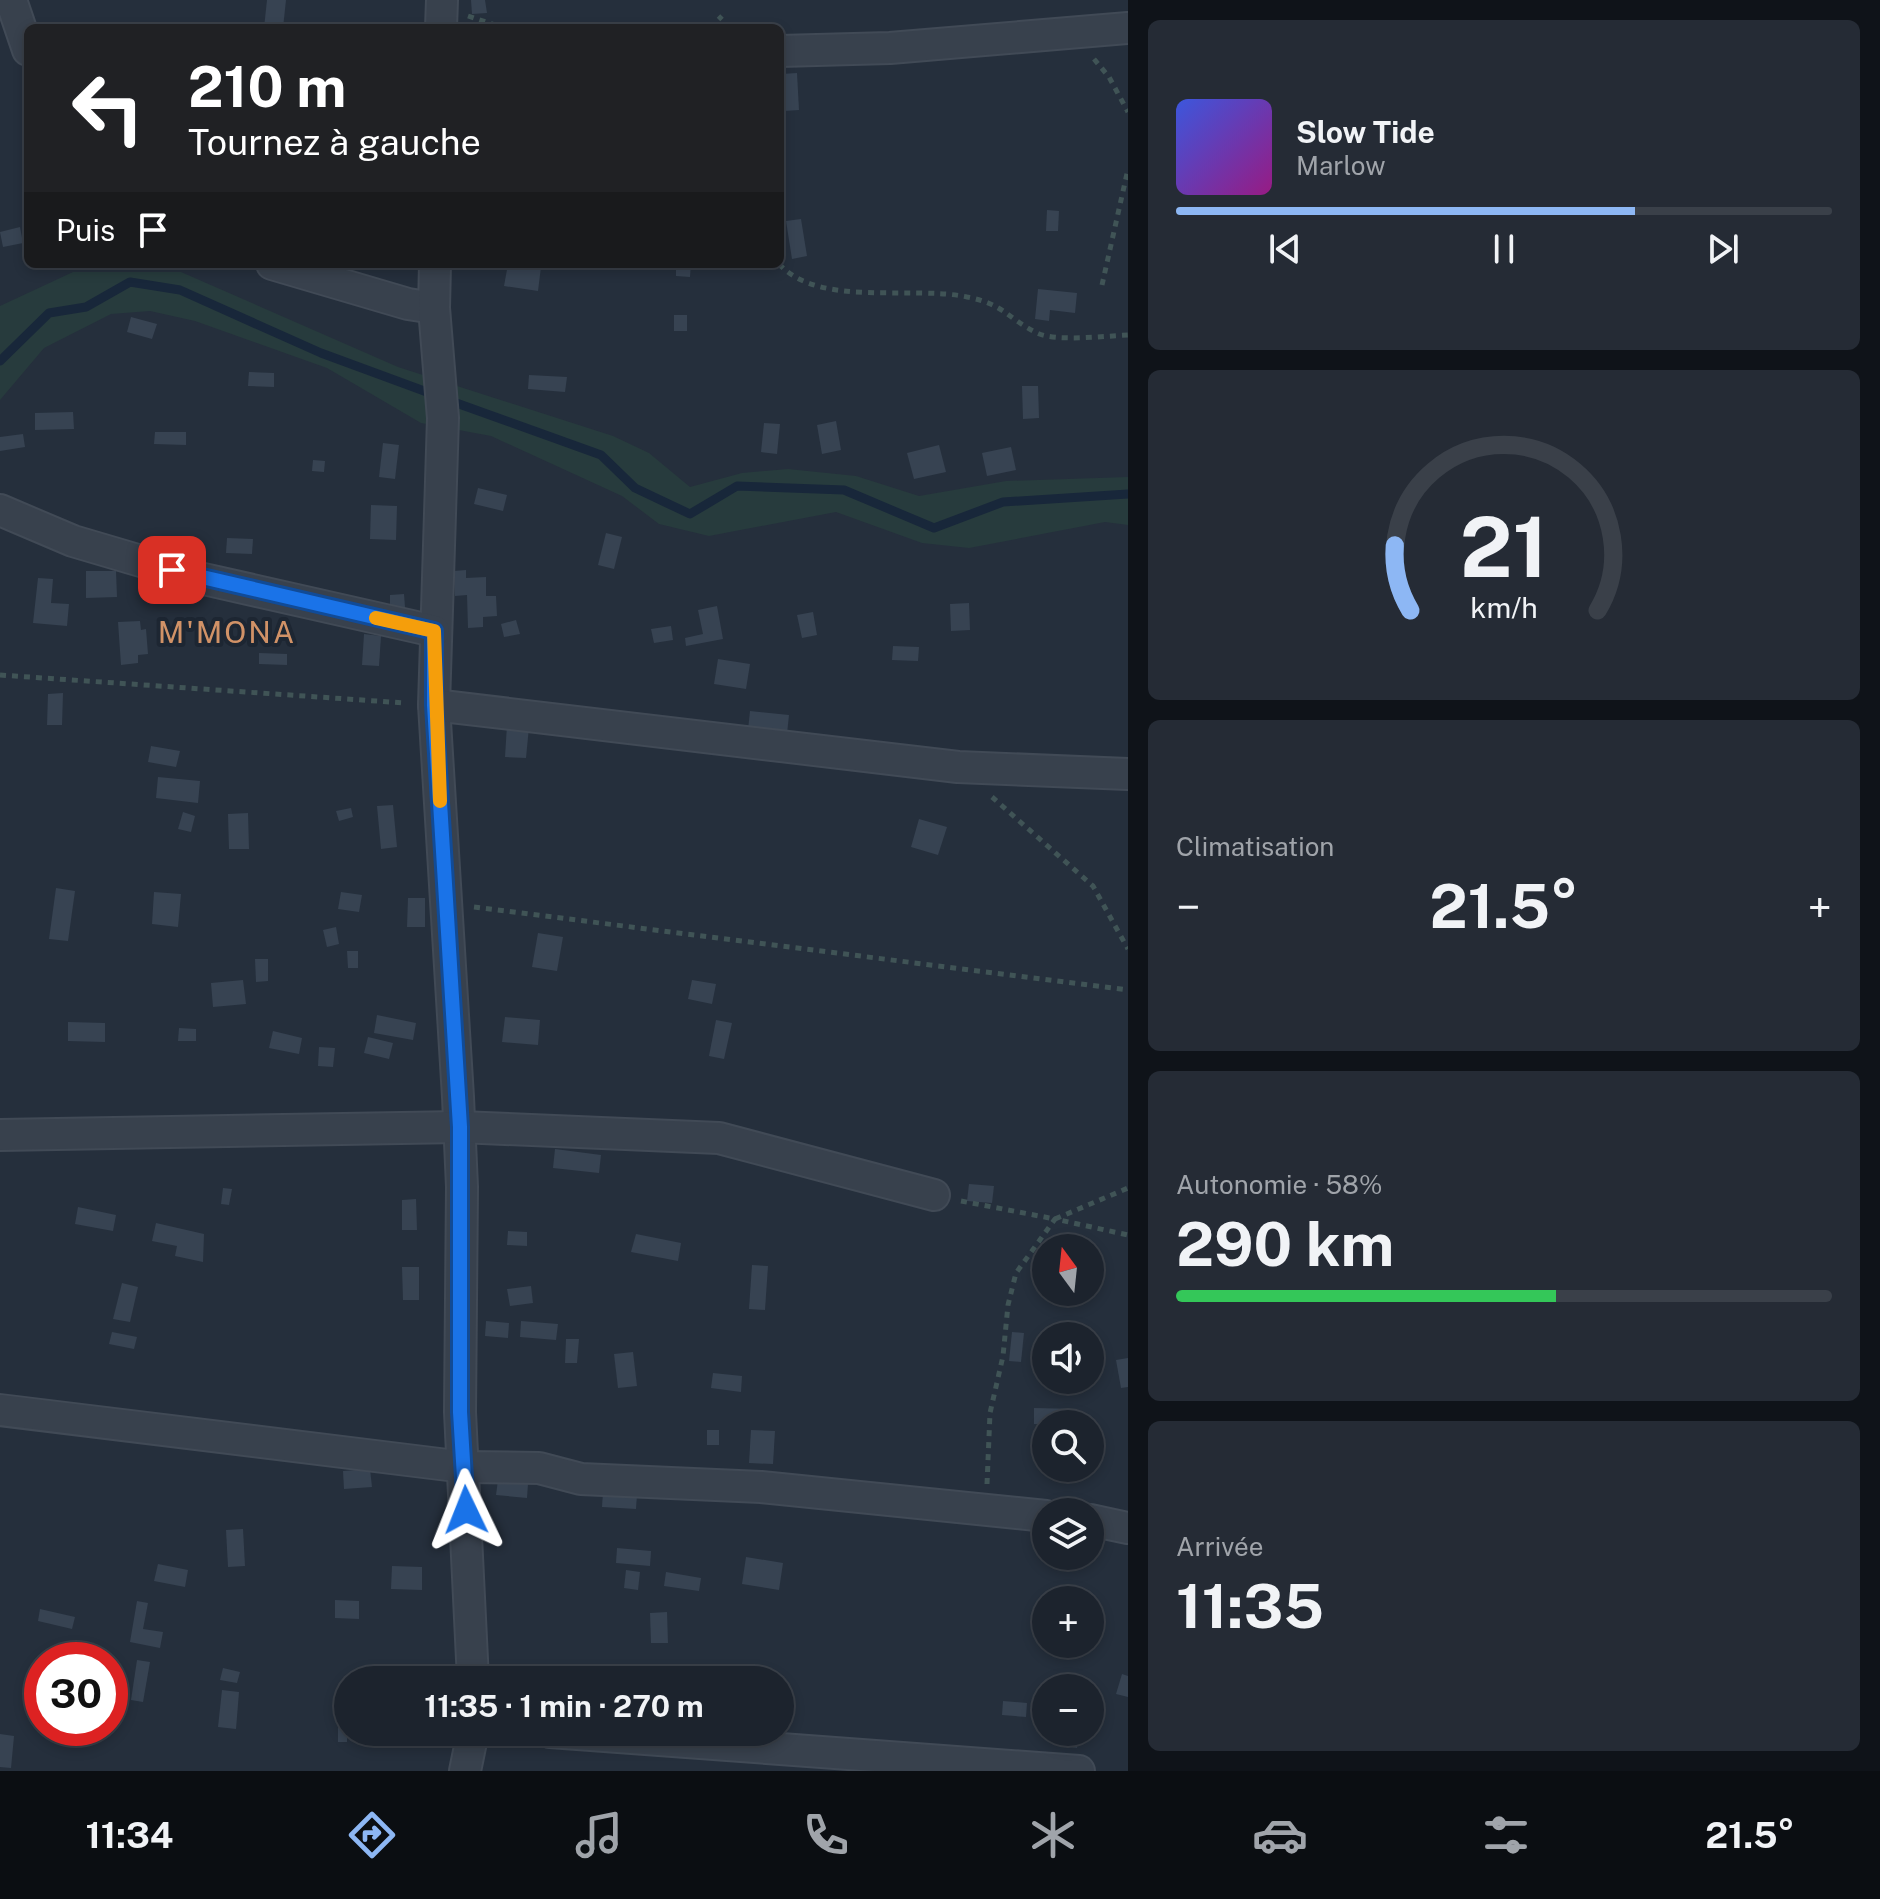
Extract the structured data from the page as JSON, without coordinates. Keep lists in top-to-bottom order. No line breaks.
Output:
{"districts":["M'MONA"],"north":"top","page":{"turn":["210 m","Tournez à gauche"],"song":["Slow Tide","Marlow"],"then":"Puis","tile":["Climatisation",["Autonomie · 58%","290 km"],["Arrivée","11:35"]],"heat":["−","21.5°","+"],"map_buttons":["+","−"],"limit":"30","trip":"11:35 · 1 min · 270 m","tabs":["11:34","21.5°"],"gauge":["21","km/h"]}}
